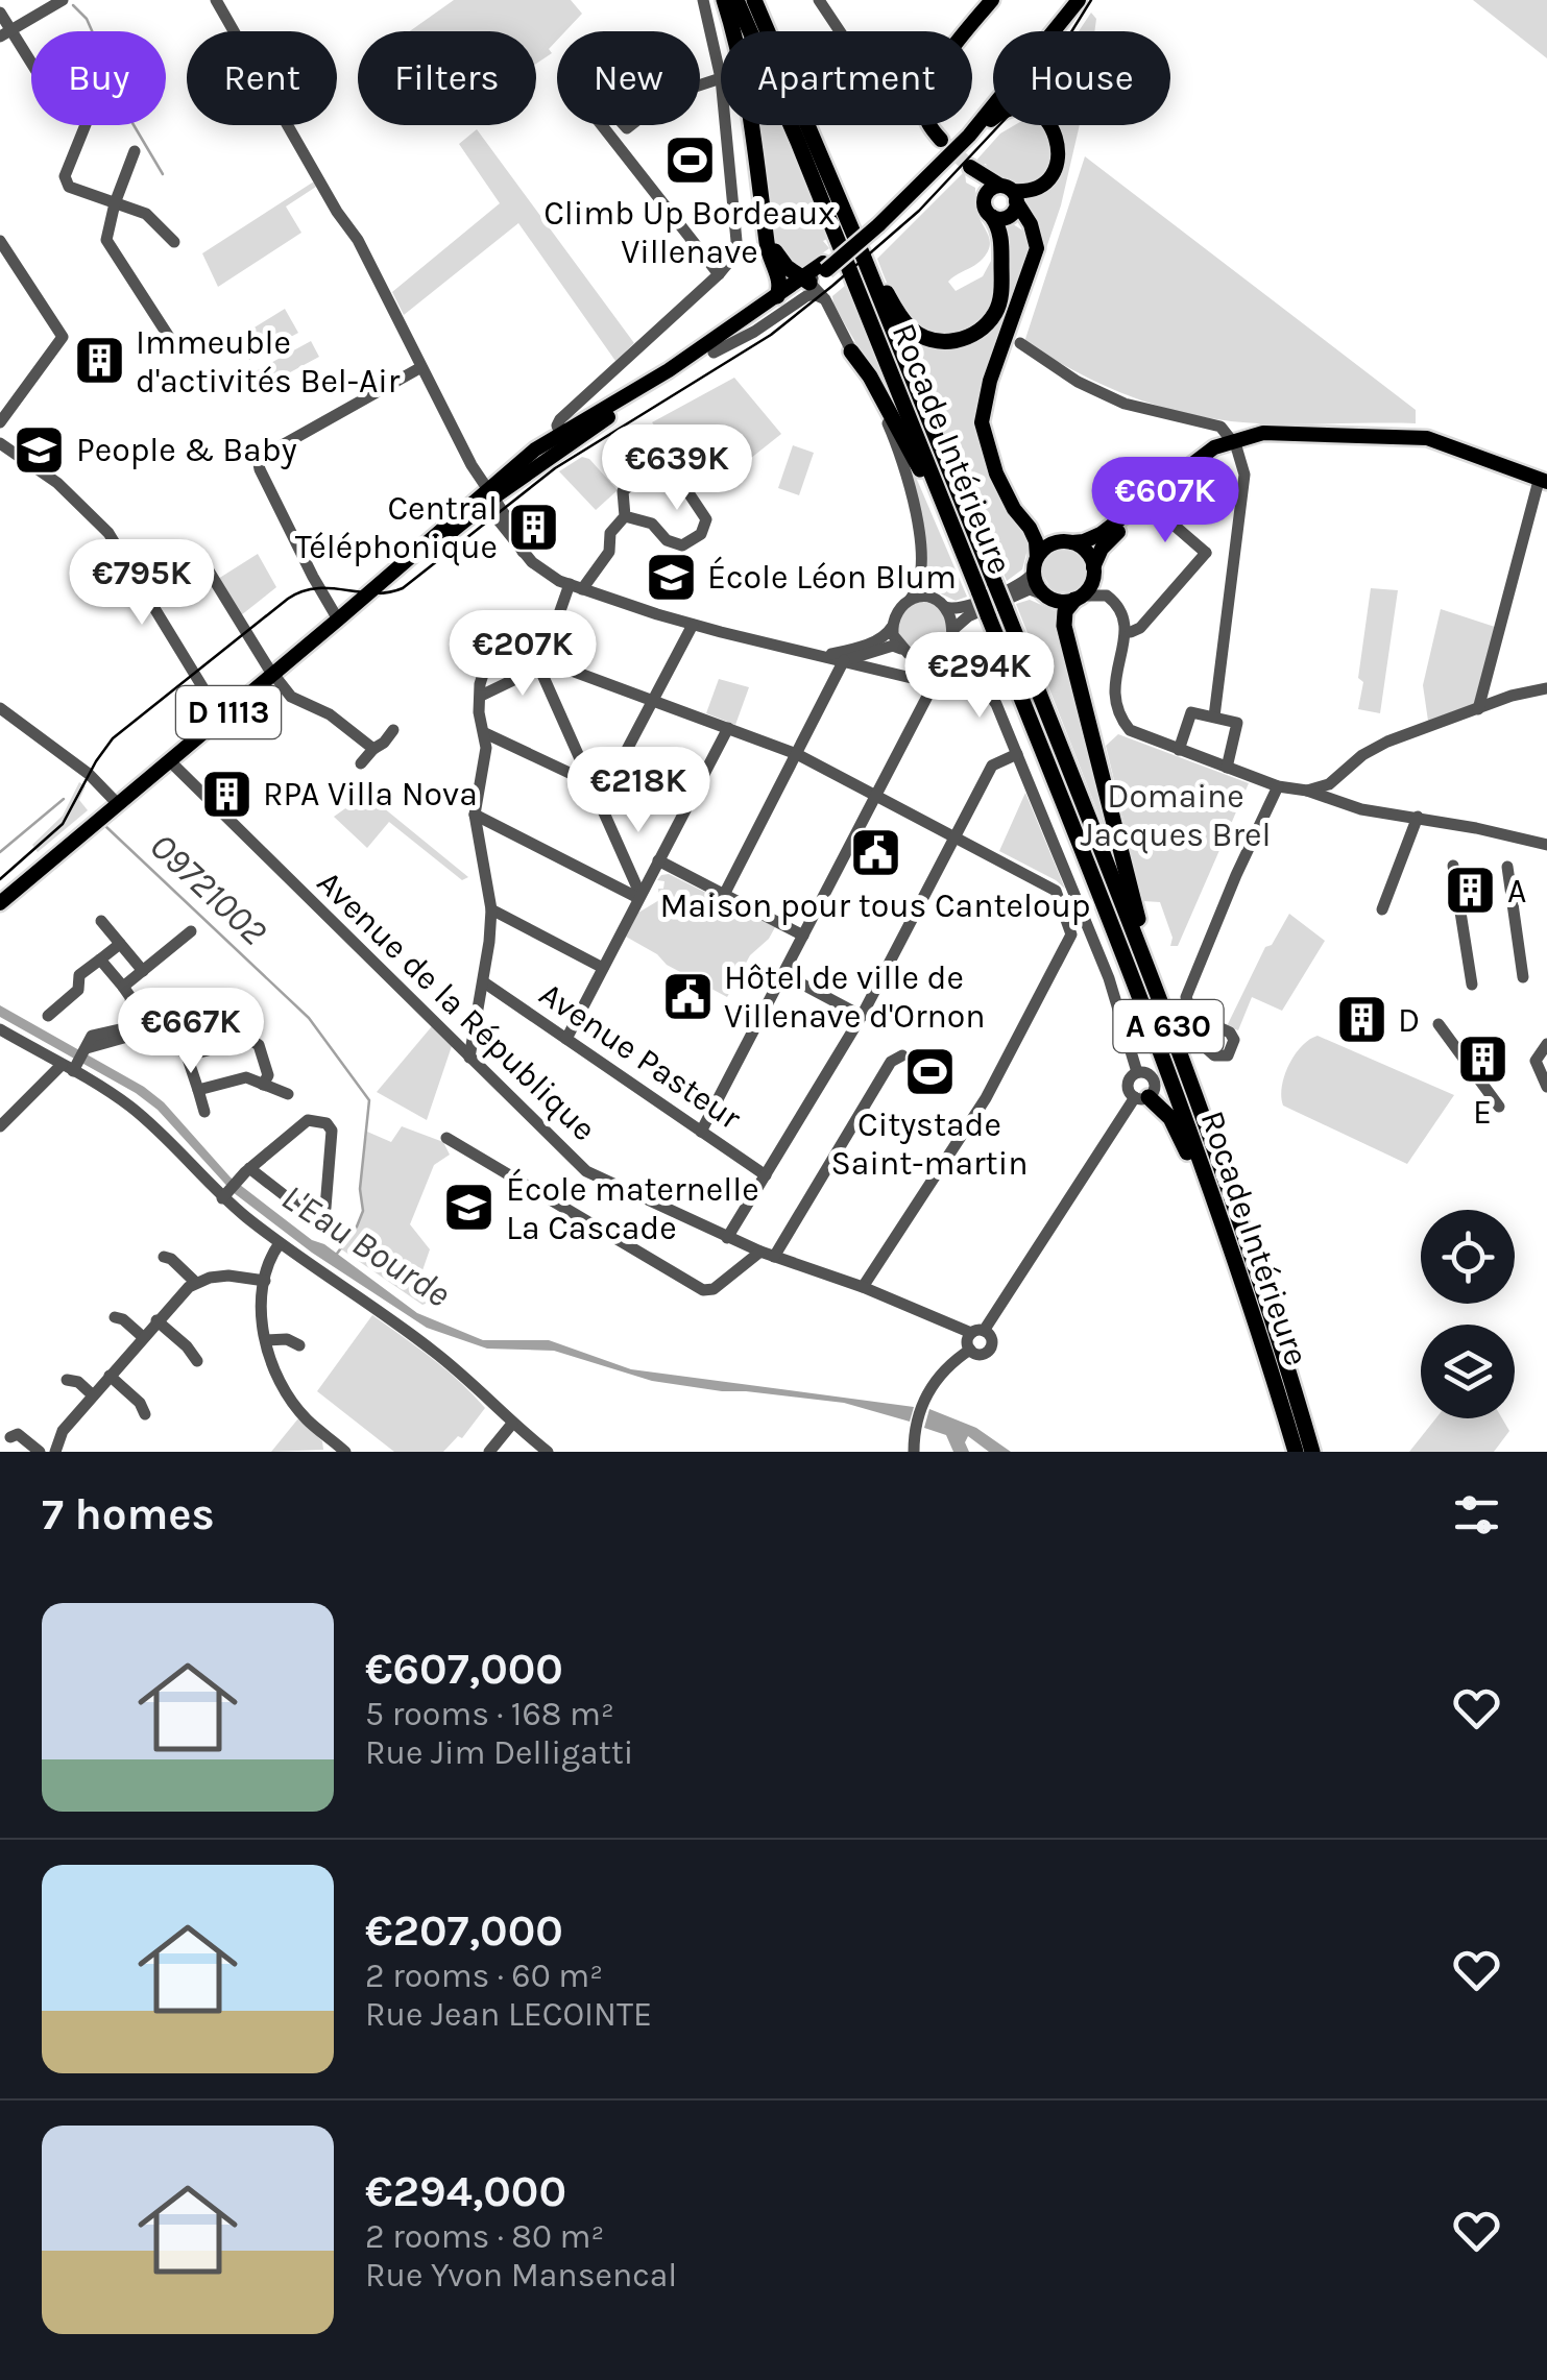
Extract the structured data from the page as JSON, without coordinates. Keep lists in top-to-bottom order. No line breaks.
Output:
{"streets":{"highway":["Rocade Intérieure","A 630"],"main road":["D 1113"],"street":["Avenue de la République","Avenue Pasteur"]},"crossings":[["D 1113","Avenue de la République"]],"water":["O9721002","L'Eau Bourde"],"parks":["Domaine Jacques Brel"],"places":{"sports":["Climb Up Bordeaux Villenave","Citystade Saint-martin"],"building":["Immeuble d'activités Bel-Air","Central Téléphonique","RPA Villa Nova","A","D","E"],"school or university":["People & Baby","École Léon Blum","École maternelle La Cascade"],"public building":["Maison pour tous Canteloup","Hôtel de ville de Villenave d'Ornon"]},"page":{"chip":["Buy","Rent","Filters","New","Apartment","House"],"price":["€639K","€607K","€795K","€207K","€294K","€218K","€667K"],"heading":"7 homes","list":[{"name":"€607,000","note":"5 rooms · 168 m² · Rue Jim Delligatti"},{"name":"€207,000","note":"2 rooms · 60 m² · Rue Jean LECOINTE"},{"name":"€294,000","note":"2 rooms · 80 m² · Rue Yvon Mansencal"}]}}
